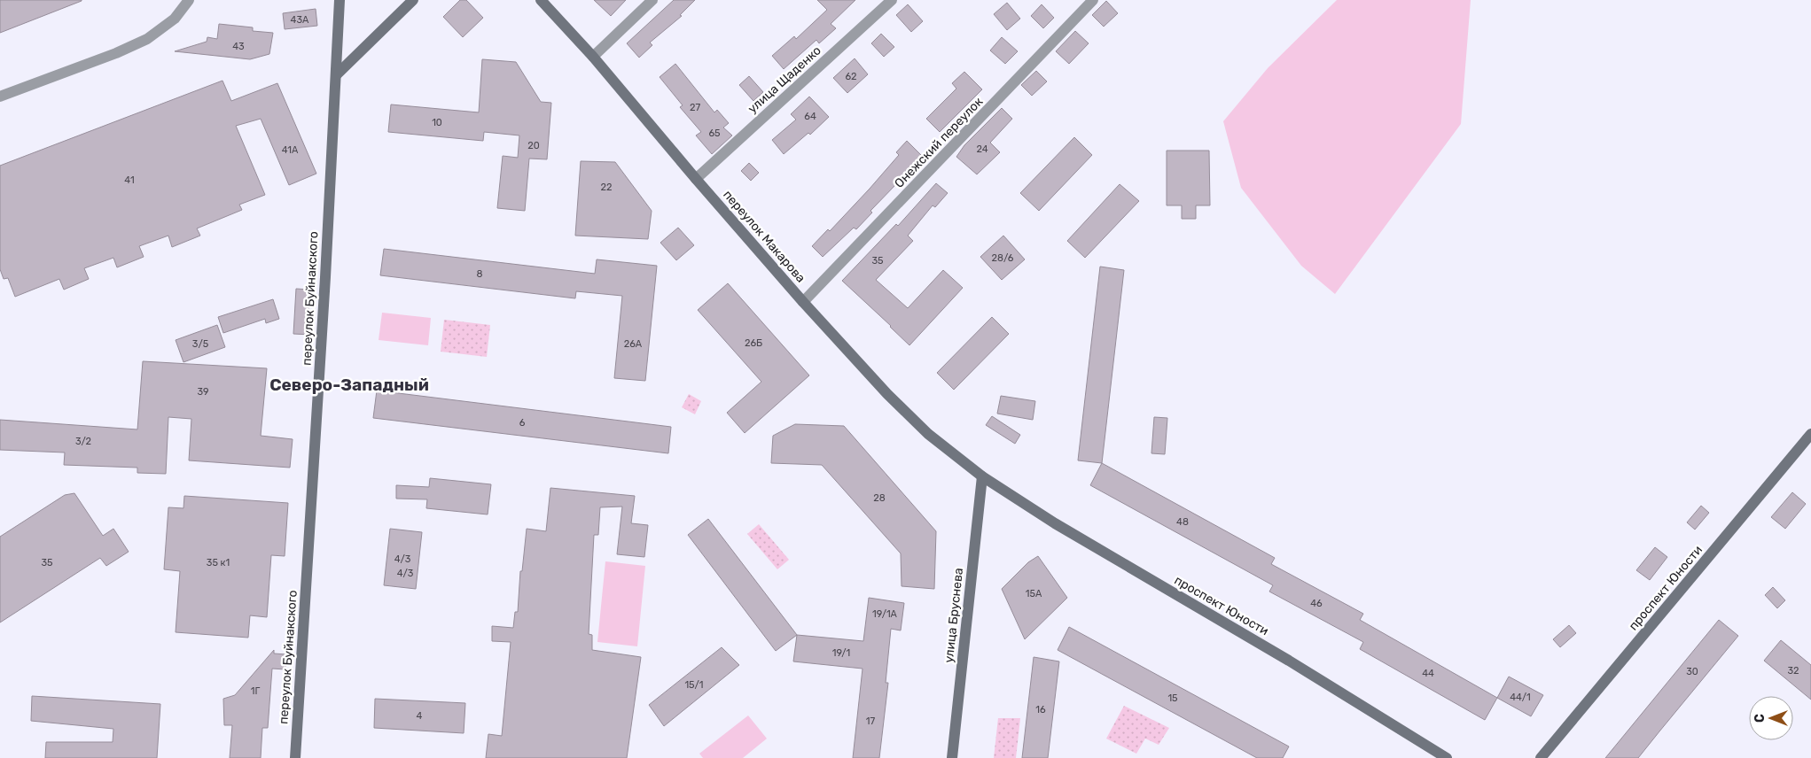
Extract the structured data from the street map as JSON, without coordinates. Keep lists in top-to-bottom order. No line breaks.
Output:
{"streets":{"street":["улица Щаденко","Онежский переулок","переулок Макарова","переулок Буйнакского","проспект Юности","улица Бруснева"]},"crossings":[["улица Щаденко","переулок Макарова"],["Онежский переулок","переулок Макарова"],["переулок Макарова","проспект Юности"],["переулок Макарова","улица Бруснева"],["проспект Юности","улица Бруснева"]],"districts":["Северо-Западный"],"house_numbers":["43А","43","62","27","64","10","65","20","24","41А","41","22","28/6","35","8","26Б","3/5","26А","39","6","3/2","28","48","4/3","35","35 к1","4/3","15А","46","19/1А","19/1","32","30","44","15/1","1Г","44/1","15","16","4","17"],"north":"left"}
